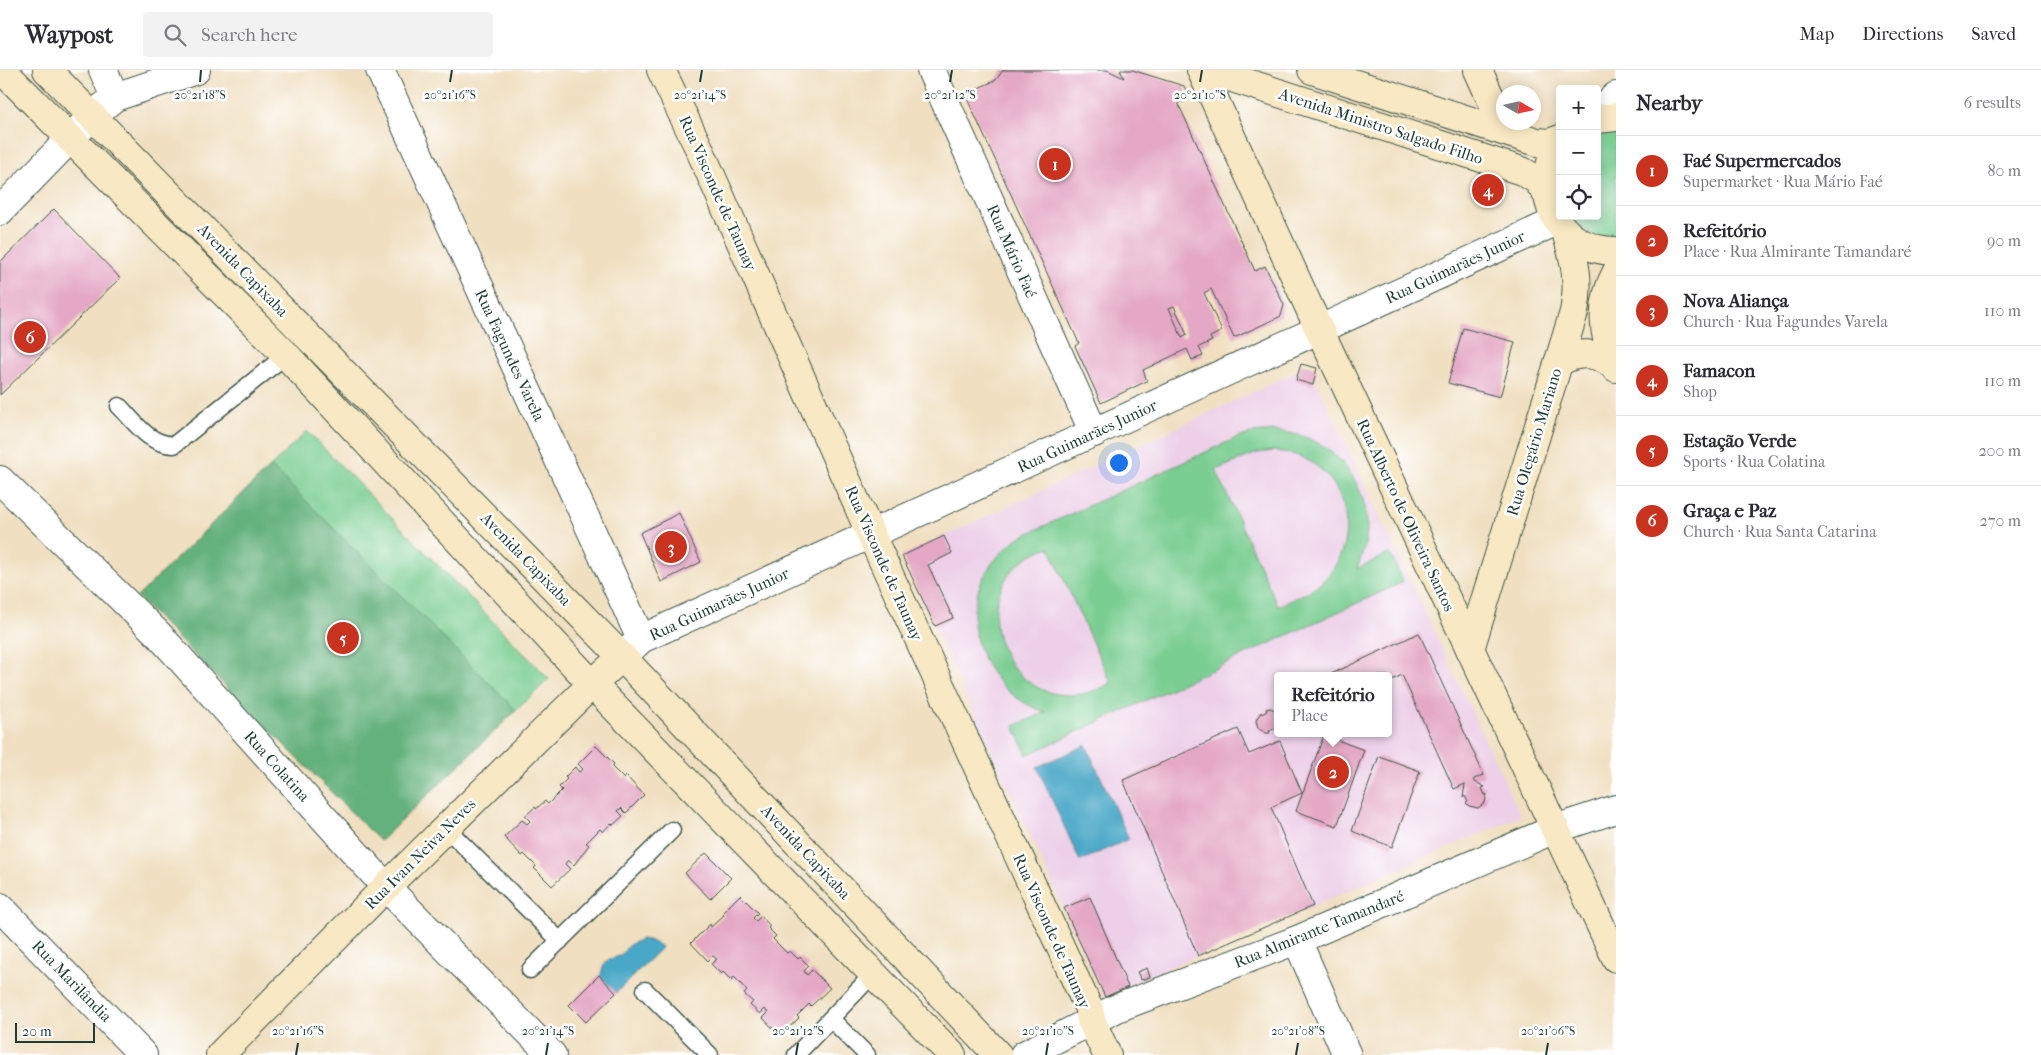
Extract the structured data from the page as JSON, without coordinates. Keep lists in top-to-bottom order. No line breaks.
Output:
{"streets":{"street":["Avenida Ministro Salgado Filho","Rua Visconde de Taunay","Rua Mário Faé","Rua Guimarães Junior","Avenida Capixaba","Rua Fagundes Varela","Rua Olegário Mariano","Rua Alberto de Oliveira Santos","Rua Colatina","Rua Ivan Neiva Neves","Rua Almirante Tamandaré","Rua Marilândia"]},"crossings":[["Avenida Ministro Salgado Filho","Rua Olegário Mariano"],["Rua Visconde de Taunay","Rua Guimarães Junior"],["Rua Visconde de Taunay","Rua Almirante Tamandaré"],["Rua Mário Faé","Rua Guimarães Junior"],["Rua Guimarães Junior","Avenida Capixaba"],["Rua Guimarães Junior","Rua Fagundes Varela"],["Rua Guimarães Junior","Rua Olegário Mariano"],["Rua Guimarães Junior","Rua Alberto de Oliveira Santos"],["Rua Guimarães Junior","Rua Ivan Neiva Neves"],["Avenida Capixaba","Rua Fagundes Varela"],["Avenida Capixaba","Rua Ivan Neiva Neves"],["Rua Fagundes Varela","Rua Ivan Neiva Neves"],["Rua Olegário Mariano","Rua Alberto de Oliveira Santos"],["Rua Alberto de Oliveira Santos","Rua Almirante Tamandaré"],["Rua Colatina","Rua Ivan Neiva Neves"]],"scale_bar":"20 m","north":"right","page":{"header":"Waypost","search":"Search here","nav":["Map","Directions","Saved"],"heading":["Nearby","6 results"],"map_buttons":["+","−"],"list":[{"mark":"1","name":"Faé Supermercados","note":"Supermarket · Rua Mário Faé","value":"80 m"},{"mark":"2","name":"Refeitório","note":"Place · Rua Almirante Tamandaré","value":"90 m"},{"mark":"3","name":"Nova Aliança","note":"Church · Rua Fagundes Varela","value":"110 m"},{"mark":"4","name":"Famacon","note":"Shop","value":"110 m"},{"mark":"5","name":"Estação Verde","note":"Sports · Rua Colatina","value":"200 m"},{"mark":"6","name":"Graça e Paz","note":"Church · Rua Santa Catarina","value":"270 m"}],"pins":["1","4","6","3","5","2"],"popup":["Refeitório","Place"],"scale":"20 m"},"coordinates":["20°21'14\"S","20°21'12\"S","20°21'10\"S","20°21'18\"S","20°21'16\"S","20°21'08\"S","20°21'06\"S"]}
